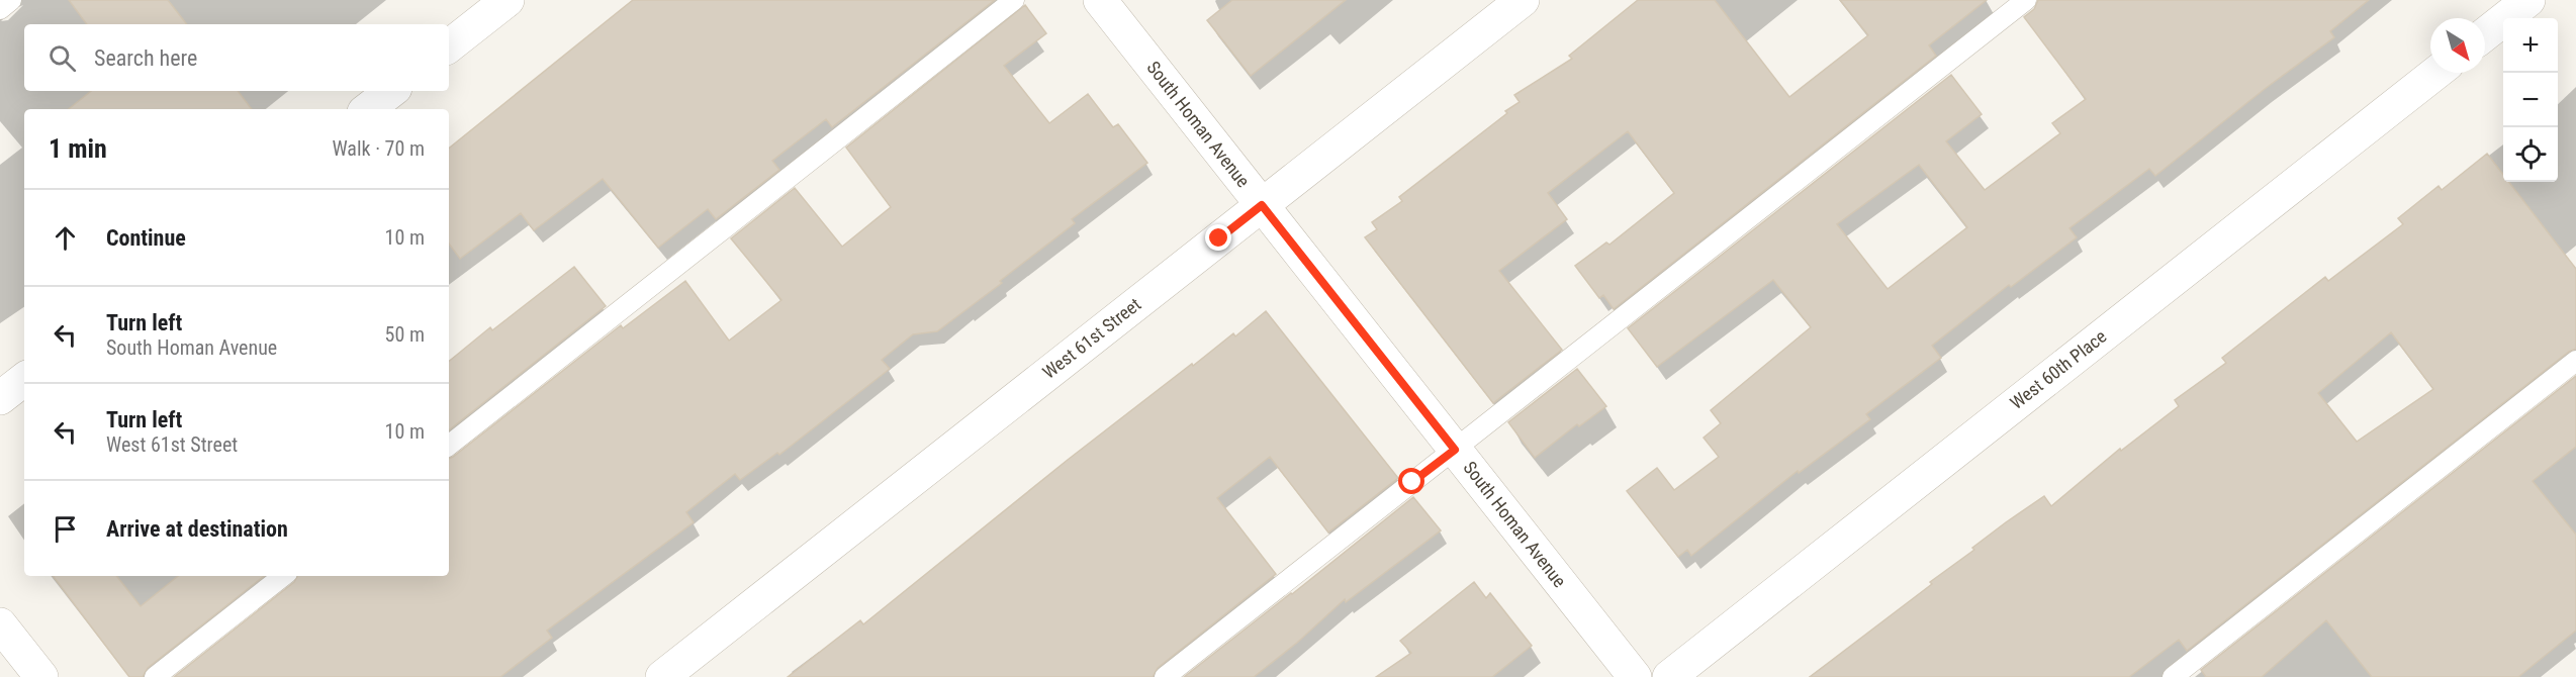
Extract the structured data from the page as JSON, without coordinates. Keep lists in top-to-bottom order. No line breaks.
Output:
{"streets":{"street":["South Homan Avenue","West 61st Street","West 60th Place"]},"crossings":[["South Homan Avenue","West 61st Street"]],"north":"bottom right","page":{"map_buttons":["+","−"],"search":"Search here","heading":["1 min","Walk · 70 m"],"list":[["Continue","10 m"],["Turn left","South Homan Avenue","50 m"],["Turn left","West 61st Street","10 m"],"Arrive at destination"]}}
